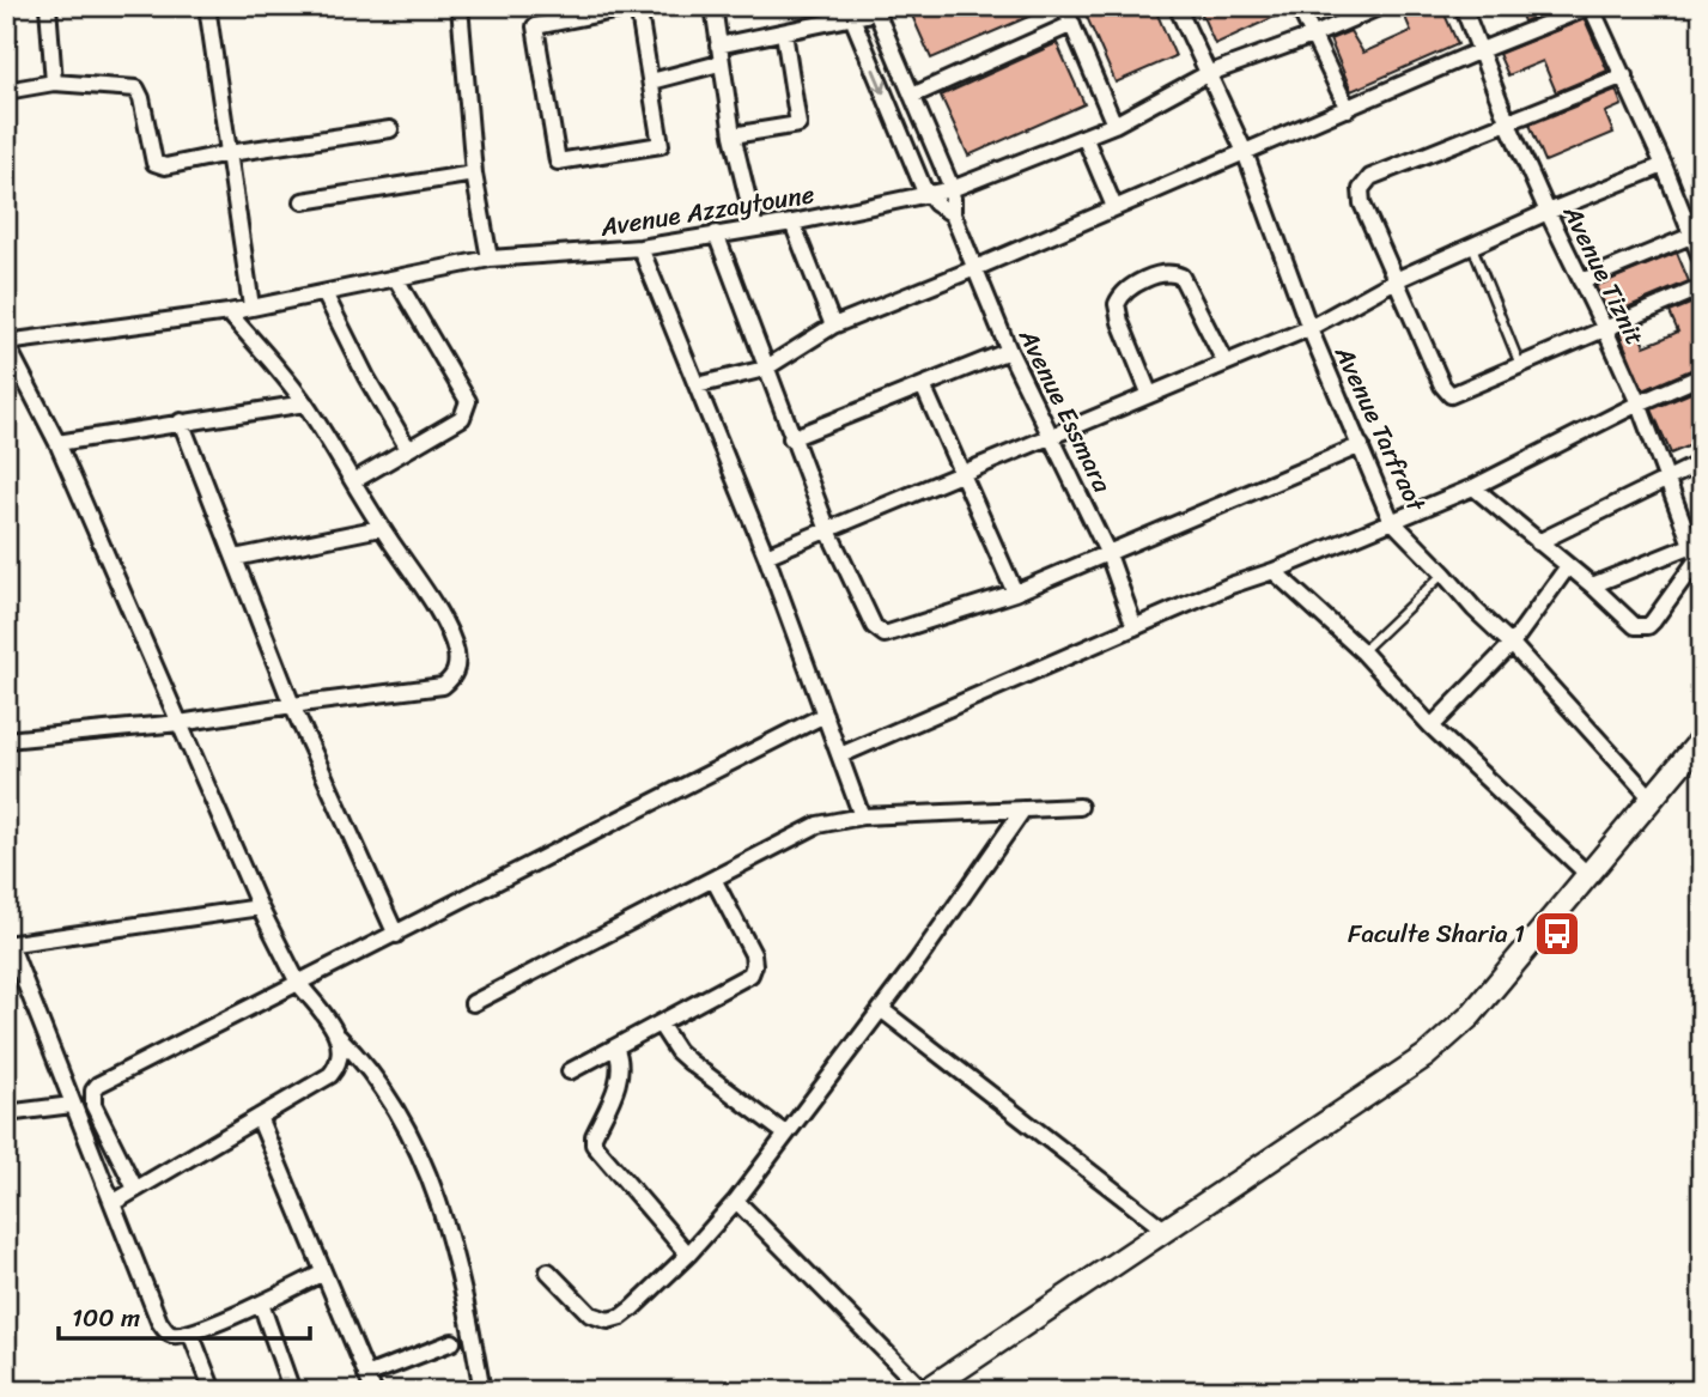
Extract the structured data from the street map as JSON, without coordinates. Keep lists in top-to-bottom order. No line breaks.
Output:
{"streets":{"street":["Avenue Azzaytoune","Avenue Tiznit","Avenue Essmara","Avenue Tarfraot"]},"crossings":[["Avenue Azzaytoune","Avenue Essmara"],["Avenue Azzaytoune","Avenue Tarfraot"]],"places":{"bus stop":["Faculte Sharia 1"]},"scale_bar":"100 m"}
